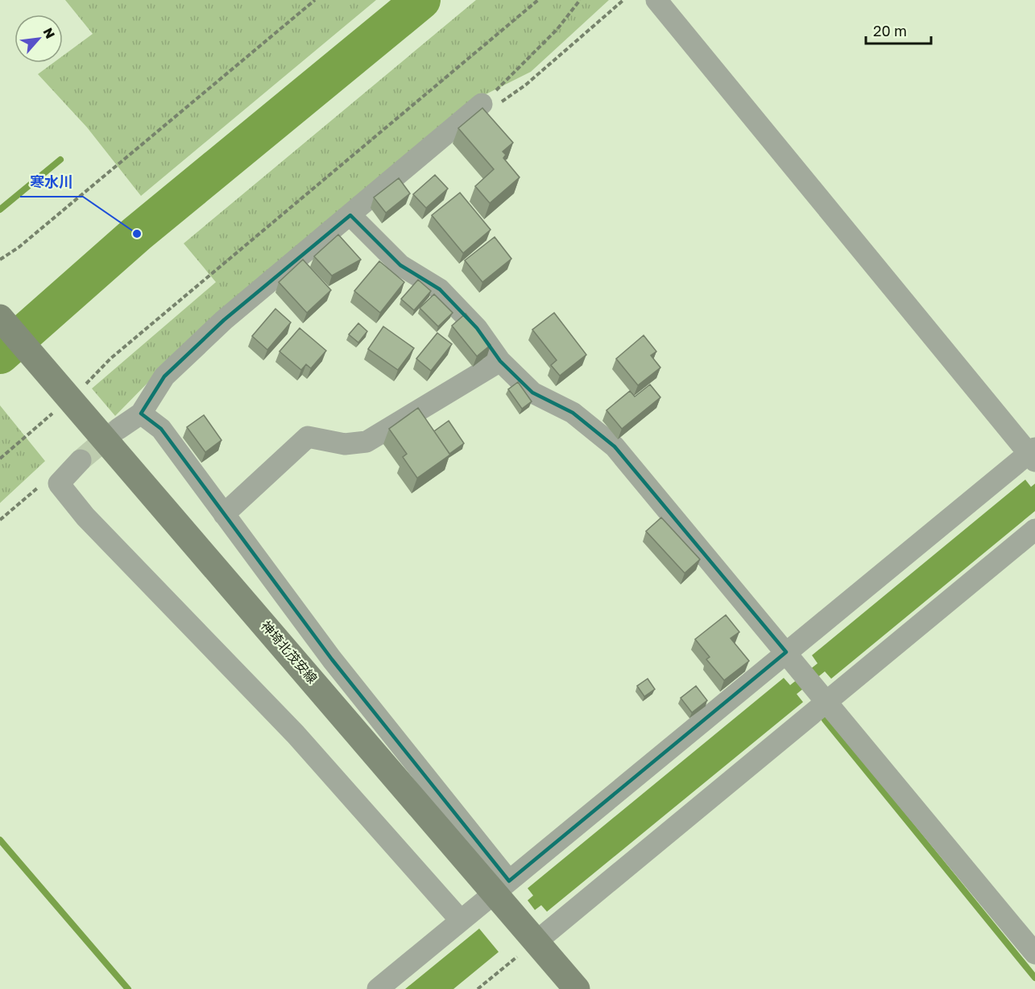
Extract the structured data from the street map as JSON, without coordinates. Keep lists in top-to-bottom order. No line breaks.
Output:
{"streets":{"main road":["神埼北茂安線"]},"places":["寒水川"],"scale_bar":"20 m","north":"top right"}
